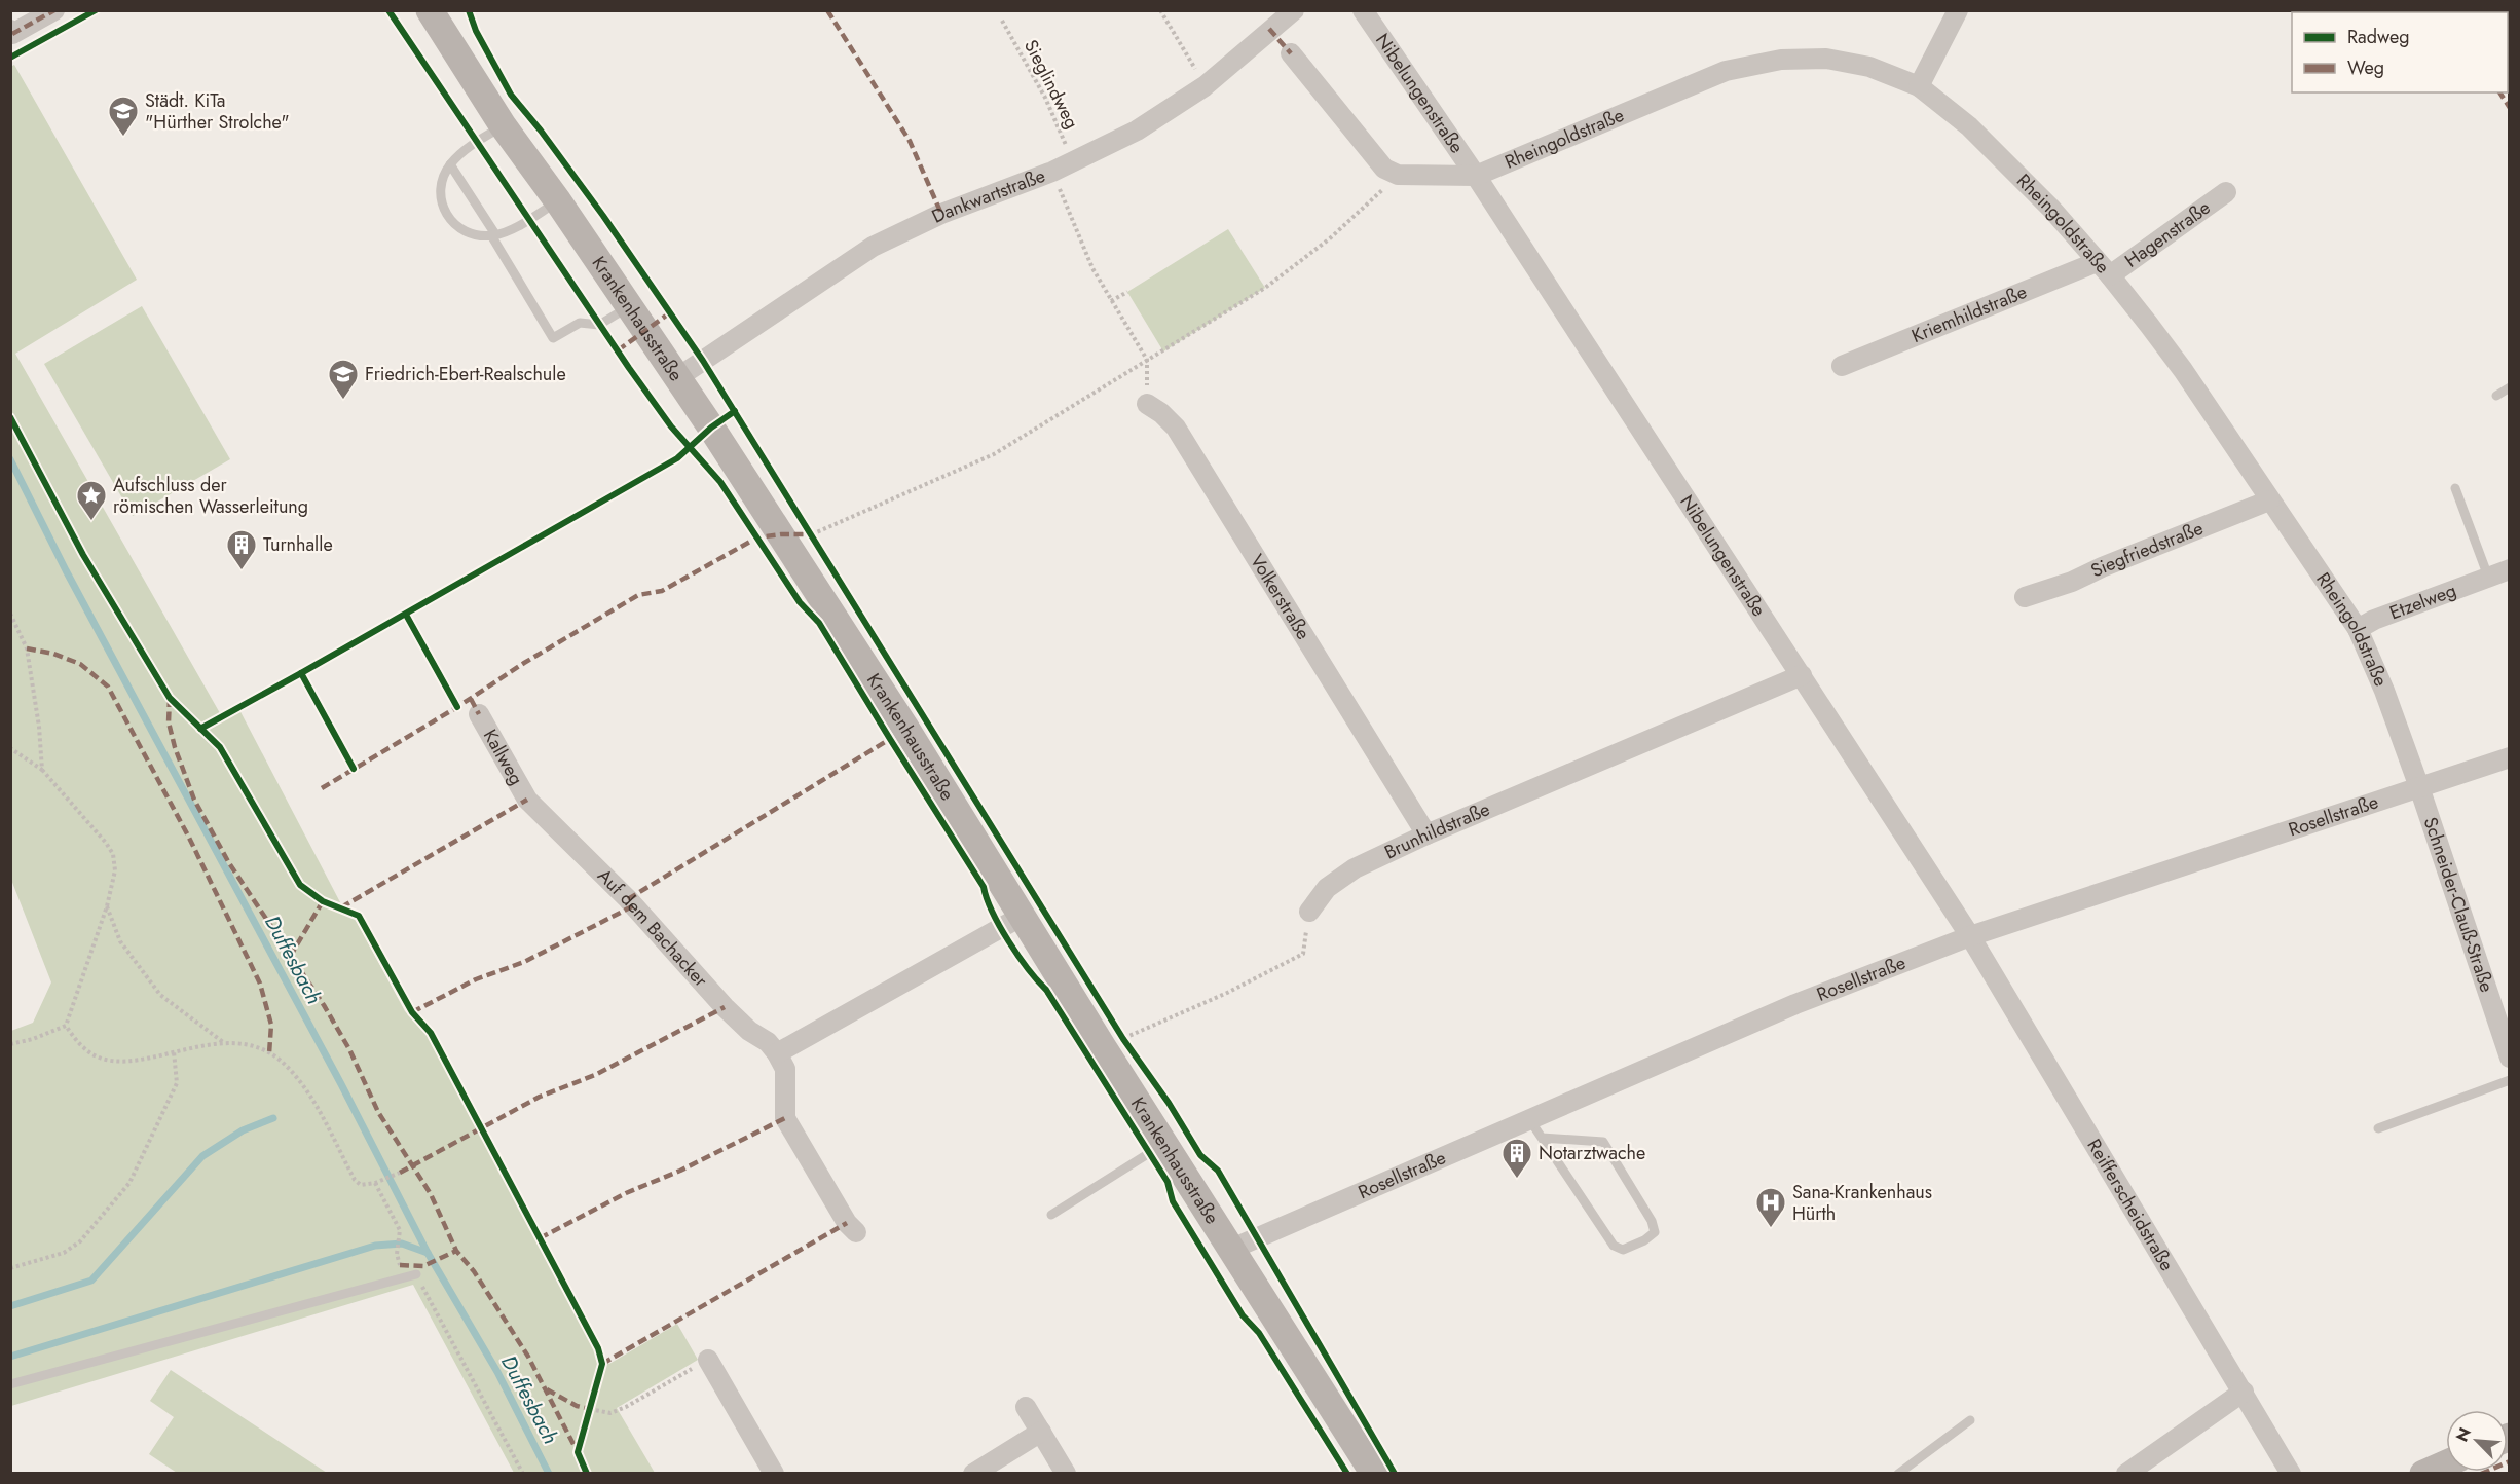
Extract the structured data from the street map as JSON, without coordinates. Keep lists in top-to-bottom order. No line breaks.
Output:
{"streets":{"street":["Nibelungenstraße","Rheingoldstraße","Dankwartstraße","Hagenstraße","Kriemhildstraße","Krankenhausstraße","Siegfriedstraße","Volkerstraße","Etzelweg","Kallweg","Rosellstraße","Brunhildstraße","Schneider-Clauß-Straße","Auf dem Bachacker","Reifferscheidstraße"],"path":["Sieglindweg"]},"crossings":[["Sieglindweg","Dankwartstraße"],["Nibelungenstraße","Rheingoldstraße"],["Nibelungenstraße","Rosellstraße"],["Nibelungenstraße","Brunhildstraße"],["Nibelungenstraße","Reifferscheidstraße"],["Rheingoldstraße","Hagenstraße"],["Rheingoldstraße","Kriemhildstraße"],["Rheingoldstraße","Siegfriedstraße"],["Rheingoldstraße","Etzelweg"],["Rheingoldstraße","Rosellstraße"],["Rheingoldstraße","Schneider-Clauß-Straße"],["Dankwartstraße","Krankenhausstraße"],["Hagenstraße","Kriemhildstraße"],["Krankenhausstraße","Rosellstraße"],["Volkerstraße","Brunhildstraße"],["Kallweg","Auf dem Bachacker"],["Rosellstraße","Schneider-Clauß-Straße"],["Rosellstraße","Reifferscheidstraße"]],"water":["Duffesbach"],"places":{"school or university":["Städt. KiTa \"Hürther Strolche\"","Friedrich-Ebert-Realschule"],"place":["Aufschluss der römischen Wasserleitung"],"building":["Turnhalle","Notarztwache"],"hospital":["Sana-Krankenhaus Hürth"]},"legend":["Radweg","Weg"],"north":"top left"}
